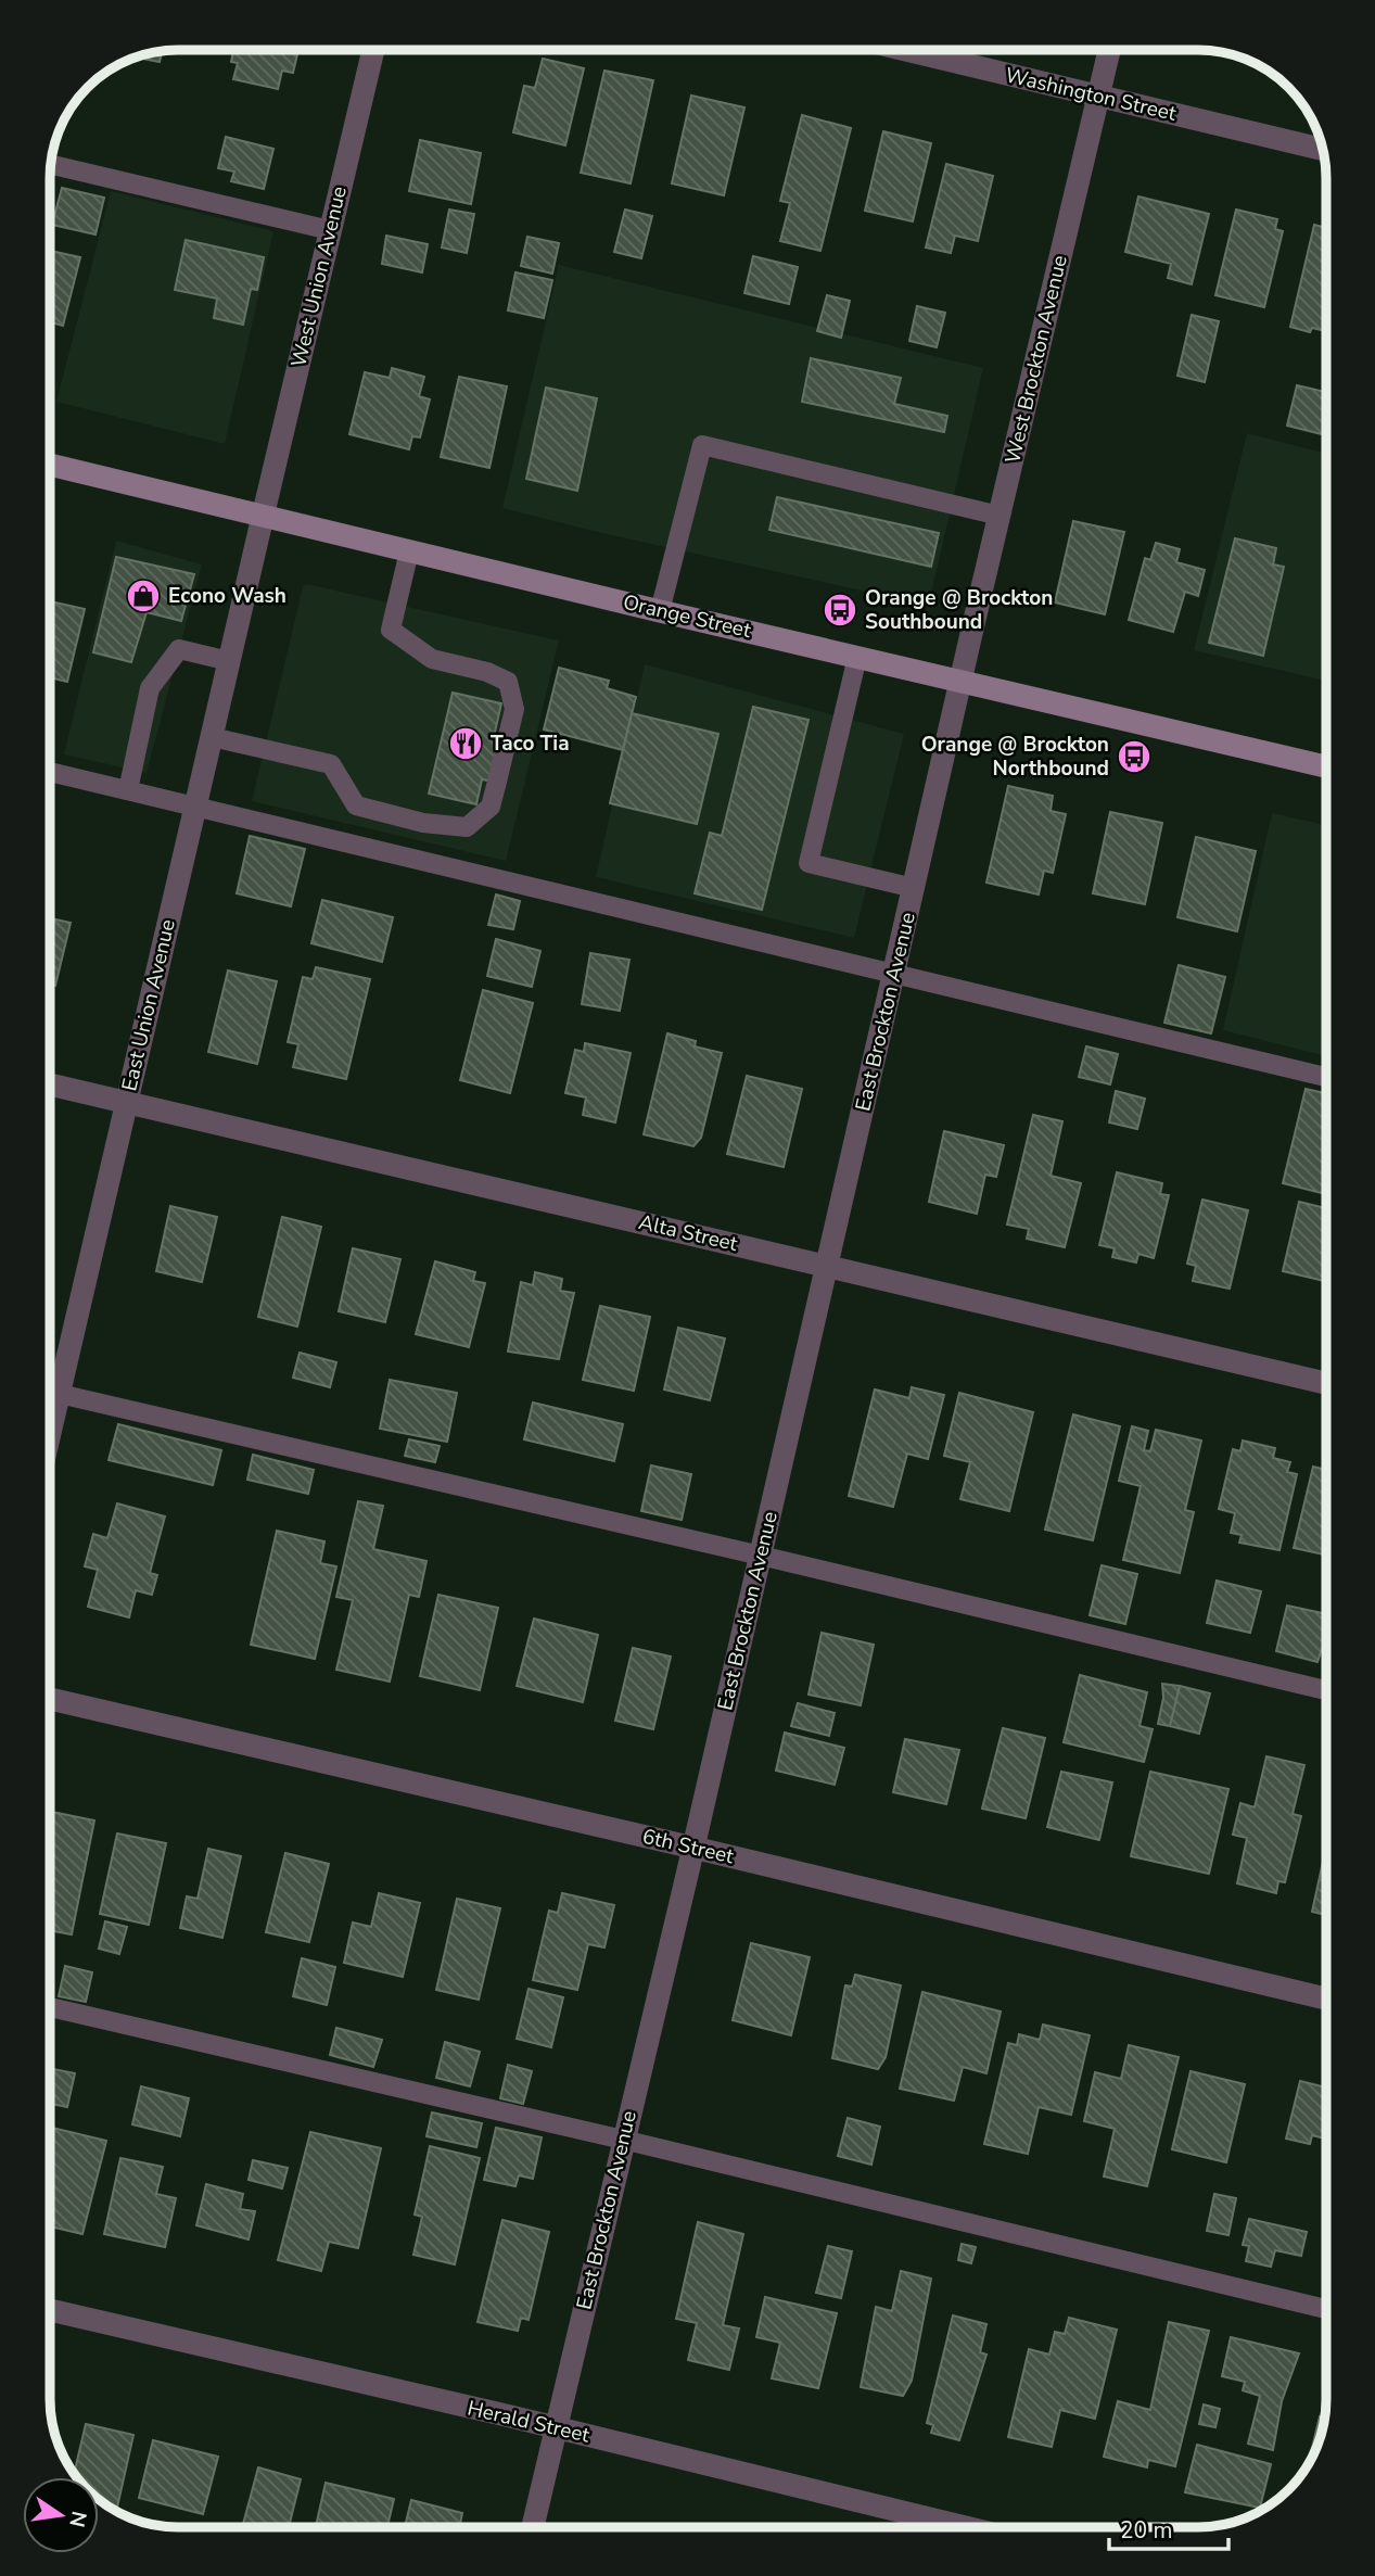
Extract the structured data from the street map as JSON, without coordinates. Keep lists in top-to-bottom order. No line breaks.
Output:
{"streets":{"main road":["Orange Street"],"street":["Washington Street","West Union Avenue","West Brockton Avenue","East Union Avenue","East Brockton Avenue","Alta Street","6th Street","Herald Street"]},"crossings":[["Washington Street","West Brockton Avenue"],["West Union Avenue","Orange Street"],["West Union Avenue","East Union Avenue"],["West Brockton Avenue","Orange Street"],["West Brockton Avenue","East Brockton Avenue"],["Orange Street","East Union Avenue"],["Orange Street","East Brockton Avenue"],["East Union Avenue","Alta Street"],["East Brockton Avenue","Alta Street"],["East Brockton Avenue","6th Street"],["East Brockton Avenue","Herald Street"]],"places":{"shop":["Econo Wash"],"bus stop":["Orange @ Brockton Southbound","Orange @ Brockton Northbound"],"restaurant":["Taco Tia"]},"scale_bar":"20 m","north":"right"}
